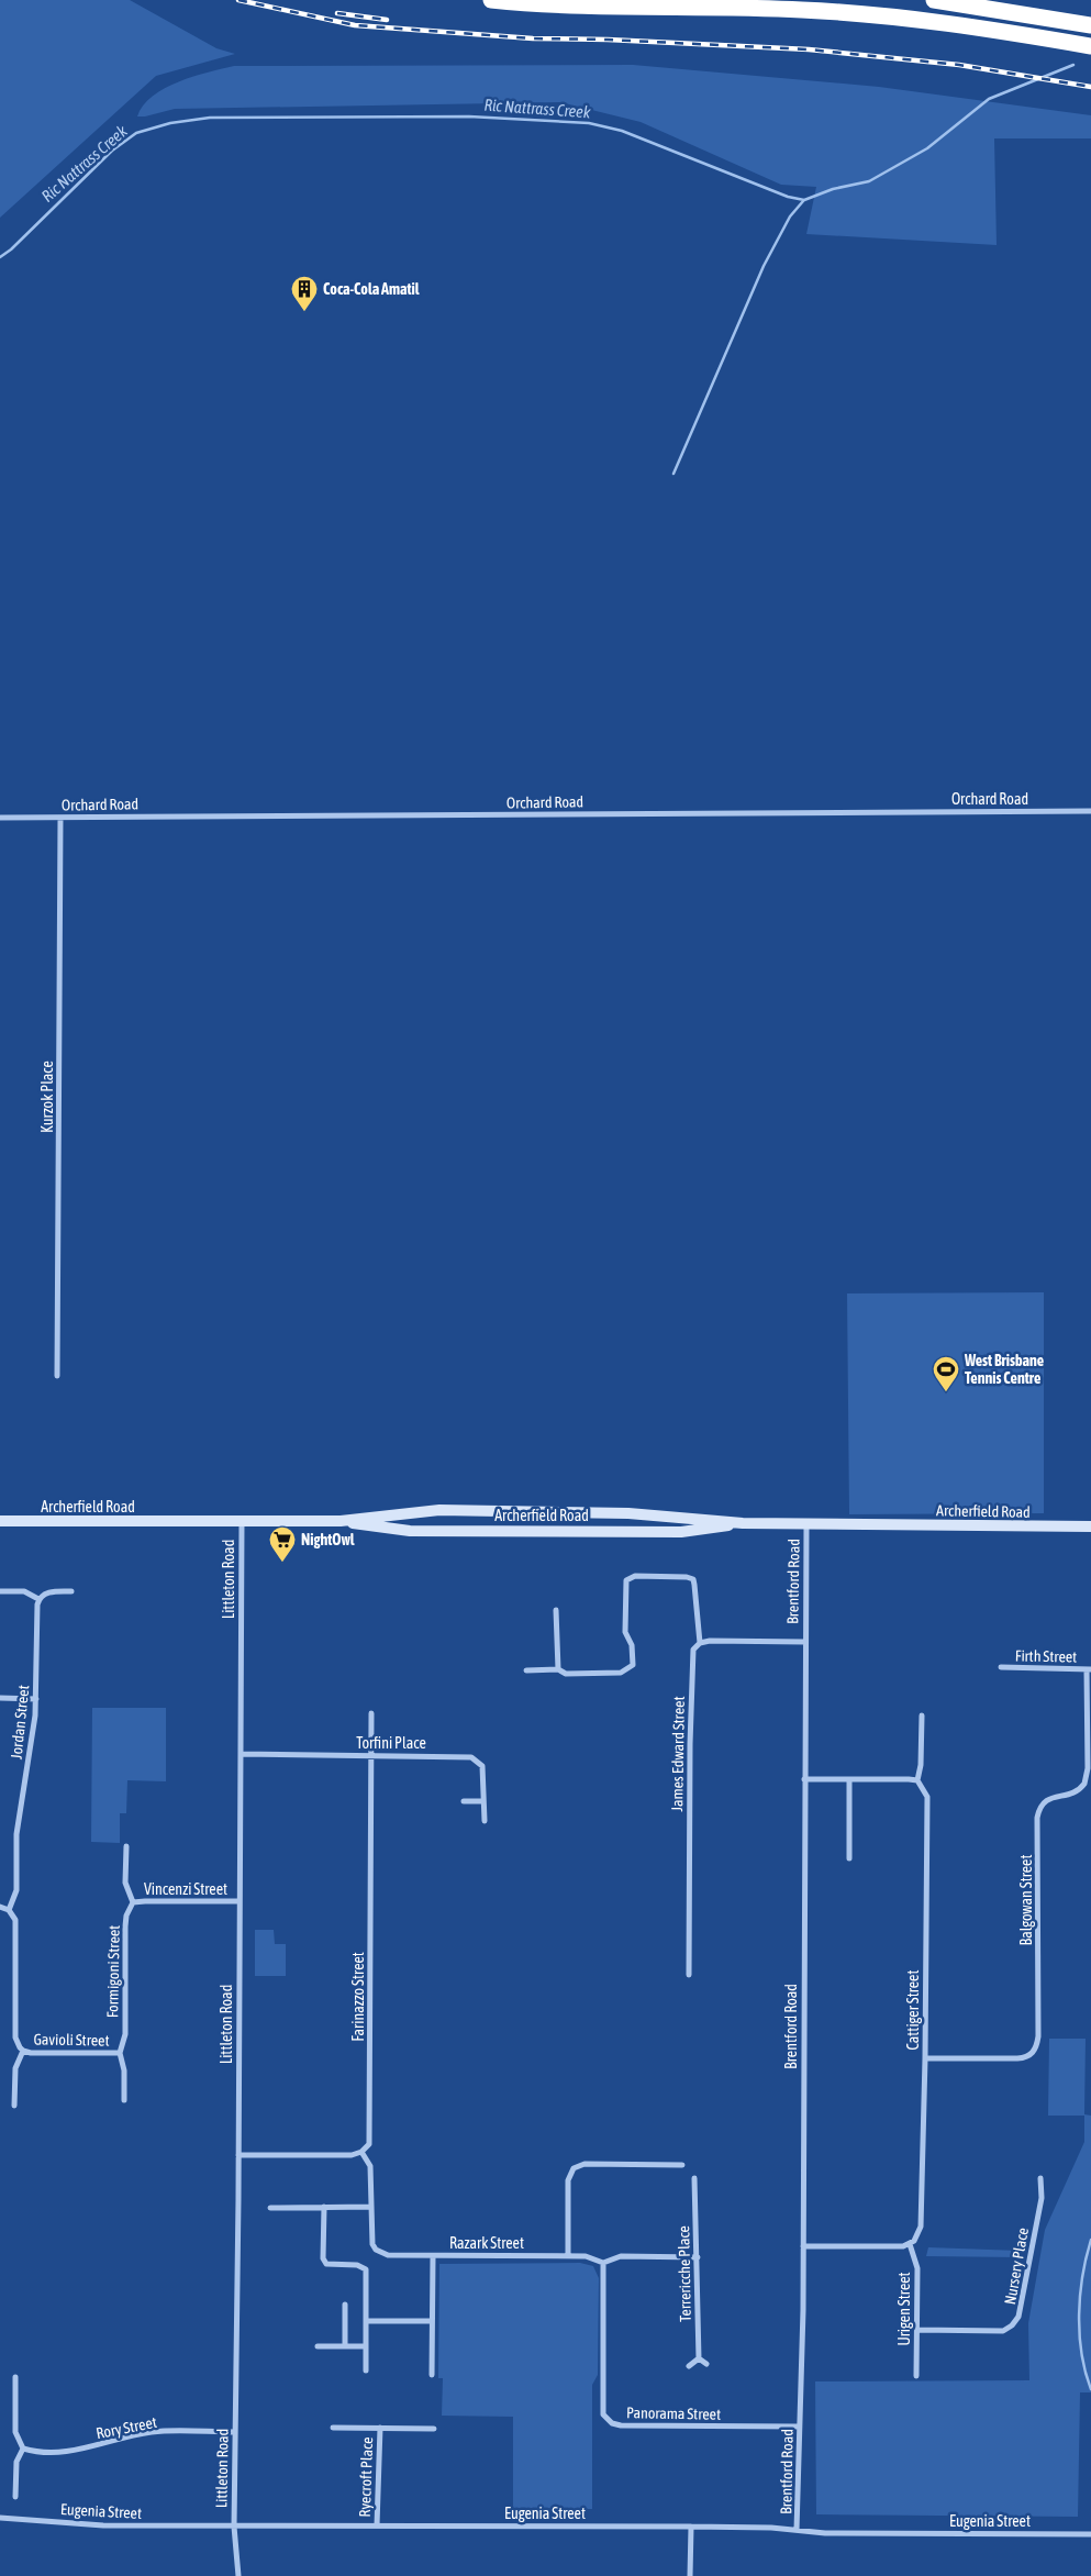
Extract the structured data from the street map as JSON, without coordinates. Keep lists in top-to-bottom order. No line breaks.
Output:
{"streets":{"main road":["Archerfield Road"],"street":["Orchard Road","Kurzok Place","Littleton Road","Brentford Road","Firth Street","Jordan Street","Torfini Place","James Edward Street","Vincenzi Street","Balgowan Street","Formigoni Street","Farinazzo Street","Cattiger Street","Gavioli Street","Razark Street","Nursery Place","Terrericche Place","Urigen Street","Panorama Street","Rory Street","Ryecroft Place","Eugenia Street"]},"crossings":[["Orchard Road","Kurzok Place"],["Archerfield Road","Littleton Road"],["Archerfield Road","Brentford Road"],["Littleton Road","Torfini Place"],["Littleton Road","Vincenzi Street"],["Littleton Road","Rory Street"],["Littleton Road","Eugenia Street"],["Brentford Road","Panorama Street"],["Brentford Road","Eugenia Street"],["Firth Street","Balgowan Street"],["Jordan Street","Gavioli Street"],["Torfini Place","Farinazzo Street"],["Vincenzi Street","Formigoni Street"],["Balgowan Street","Cattiger Street"],["Formigoni Street","Gavioli Street"],["Farinazzo Street","Razark Street"],["Cattiger Street","Urigen Street"],["Razark Street","Terrericche Place"],["Razark Street","Panorama Street"],["Nursery Place","Urigen Street"],["Ryecroft Place","Eugenia Street"]],"water":["Ric Nattrass Creek"],"places":{"building":["Coca-Cola Amatil"],"sports":["West Brisbane Tennis Centre"],"supermarket":["NightOwl"]}}
